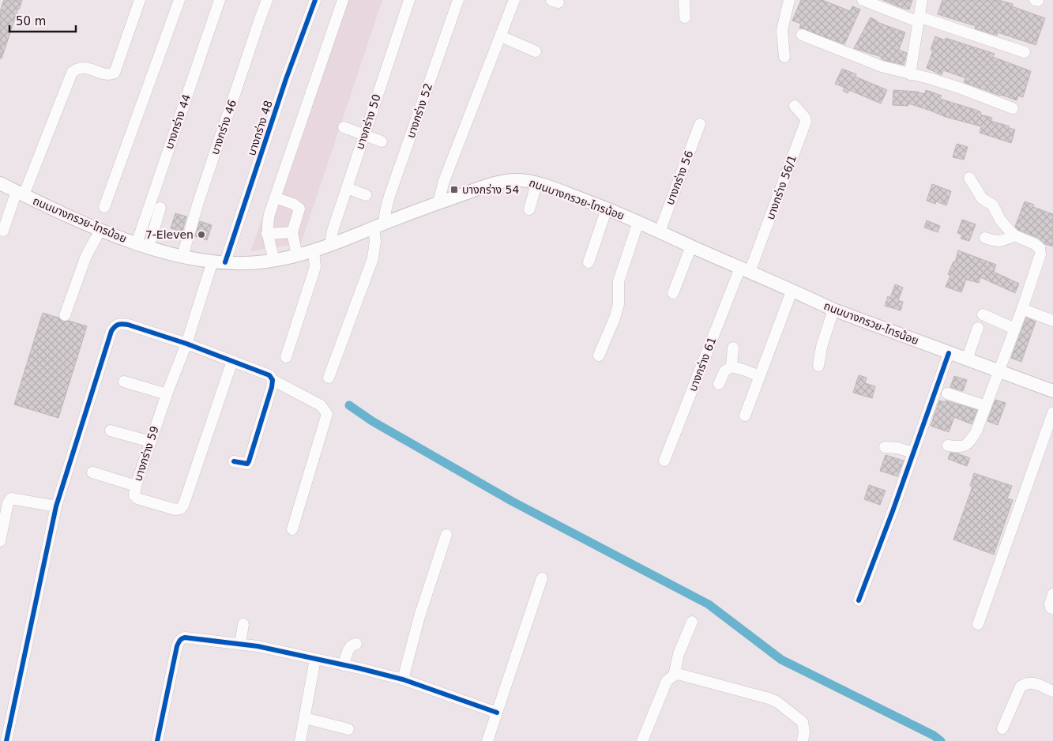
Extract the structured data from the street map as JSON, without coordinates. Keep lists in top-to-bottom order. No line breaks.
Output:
{"streets":{"main road":["ถนนบางกรวย-ไทรน้อย"],"street":["บางกร่าง 52","บางกร่าง 44","บางกร่าง 50","บางกร่าง 46","บางกร่าง 48","บางกร่าง 56","บางกร่าง 56/1","บางกร่าง 61","บางกร่าง 59"]},"crossings":[["บางกร่าง 52","ถนนบางกรวย-ไทรน้อย"],["บางกร่าง 44","ถนนบางกรวย-ไทรน้อย"],["บางกร่าง 50","ถนนบางกรวย-ไทรน้อย"],["บางกร่าง 46","ถนนบางกรวย-ไทรน้อย"],["บางกร่าง 48","ถนนบางกรวย-ไทรน้อย"],["บางกร่าง 56","ถนนบางกรวย-ไทรน้อย"],["บางกร่าง 56/1","ถนนบางกรวย-ไทรน้อย"],["บางกร่าง 56/1","บางกร่าง 61"],["ถนนบางกรวย-ไทรน้อย","บางกร่าง 61"],["ถนนบางกรวย-ไทรน้อย","บางกร่าง 59"]],"places":{"transit":["บางกร่าง 54"],"other":["7-Eleven"]},"scale_bar":"50 m"}
